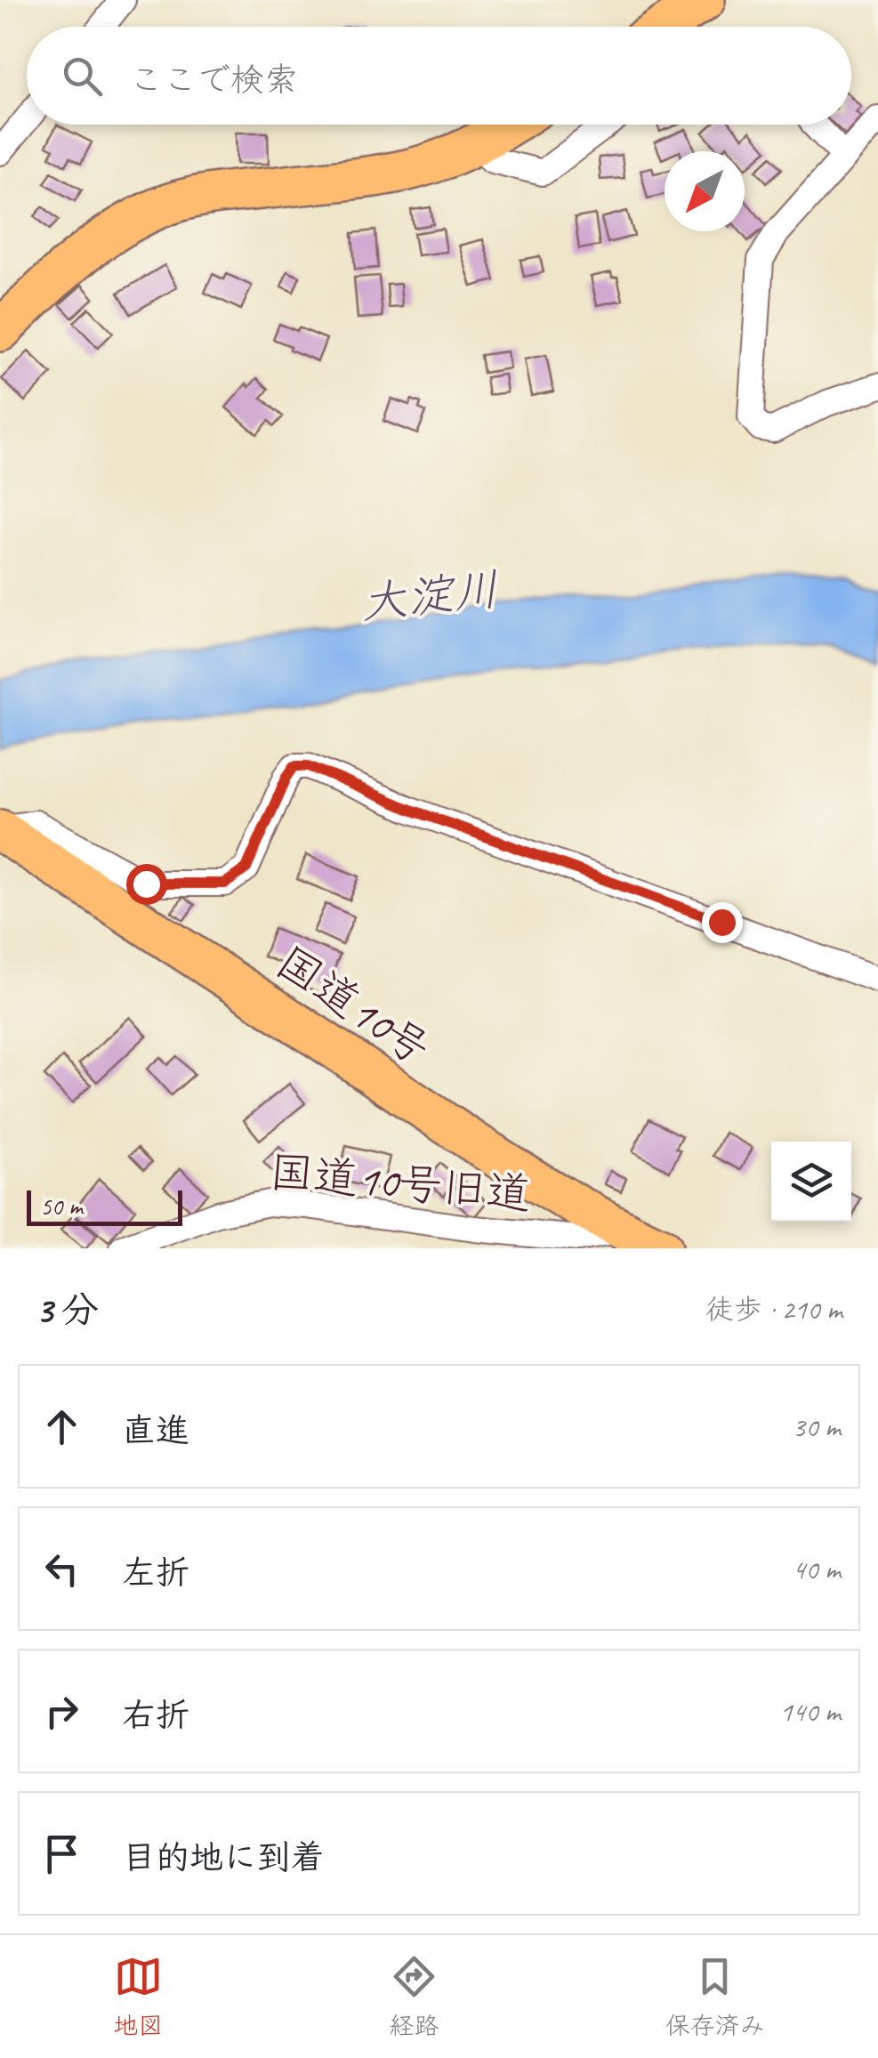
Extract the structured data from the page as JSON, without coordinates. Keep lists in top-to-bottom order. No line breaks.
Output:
{"streets":{"highway":["国道10号"],"street":["国道10号旧道"]},"crossings":[["国道10号","国道10号旧道"]],"water":["大淀川"],"scale_bar":"50 m","north":"bottom left","page":{"search":"ここで検索","scale":"50 m","heading":["3 分","徒歩 · 210 m"],"list":[["直進","30 m"],["左折","40 m"],["右折","140 m"],"目的地に到着"],"nav":["地図","経路","保存済み"]}}
